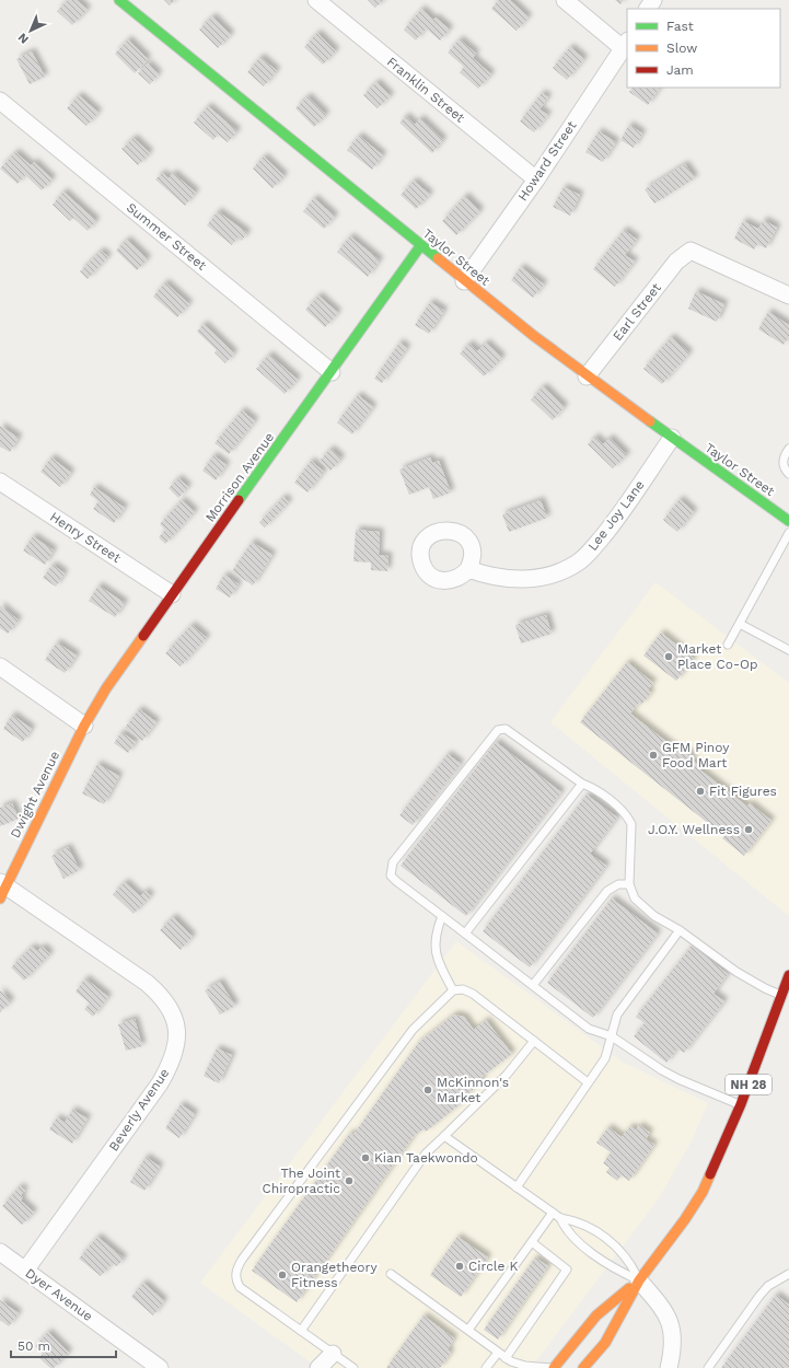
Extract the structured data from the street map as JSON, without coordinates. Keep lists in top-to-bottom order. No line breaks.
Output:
{"streets":{"street":["Franklin Street","Howard Street","Summer Street","Taylor Street","Earl Street","Morrison Avenue","Lee Joy Lane","Henry Street","Dwight Avenue","NH 28","Beverly Avenue","Dyer Avenue"]},"crossings":[["Franklin Street","Howard Street"],["Howard Street","Taylor Street"],["Summer Street","Morrison Avenue"],["Taylor Street","Earl Street"],["Taylor Street","Morrison Avenue"],["Taylor Street","Lee Joy Lane"],["Morrison Avenue","Henry Street"],["Morrison Avenue","Dwight Avenue"],["Dwight Avenue","Beverly Avenue"],["Beverly Avenue","Dyer Avenue"]],"places":["Market Place Co-Op","GFM Pinoy Food Mart","Fit Figures","J.O.Y. Wellness","McKinnon's Market","Kian Taekwondo","The Joint Chiropractic","Circle K","Orangetheory Fitness"],"legend":["Fast","Slow","Jam"],"scale_bar":"50 m","north":"bottom left"}
